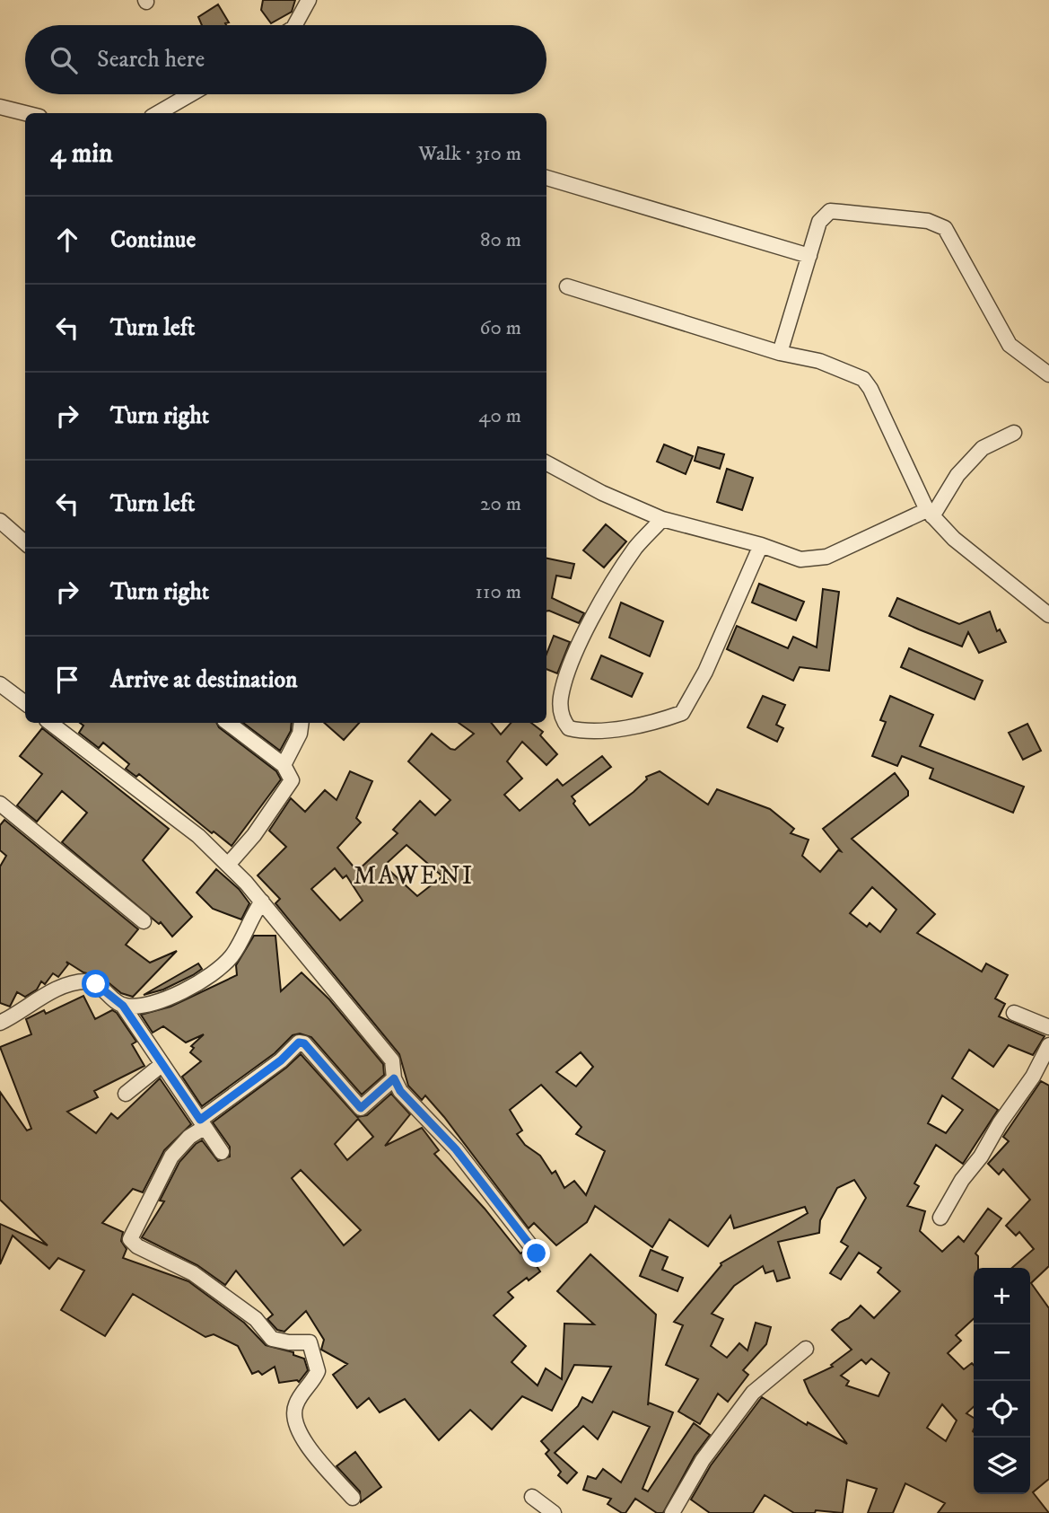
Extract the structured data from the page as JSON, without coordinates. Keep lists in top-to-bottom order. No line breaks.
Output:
{"districts":["MAWENI"],"page":{"search":"Search here","heading":["4 min","Walk · 310 m"],"list":[["Continue","80 m"],["Turn left","60 m"],["Turn right","40 m"],["Turn left","20 m"],["Turn right","110 m"],"Arrive at destination"],"map_buttons":["+","−"]}}
